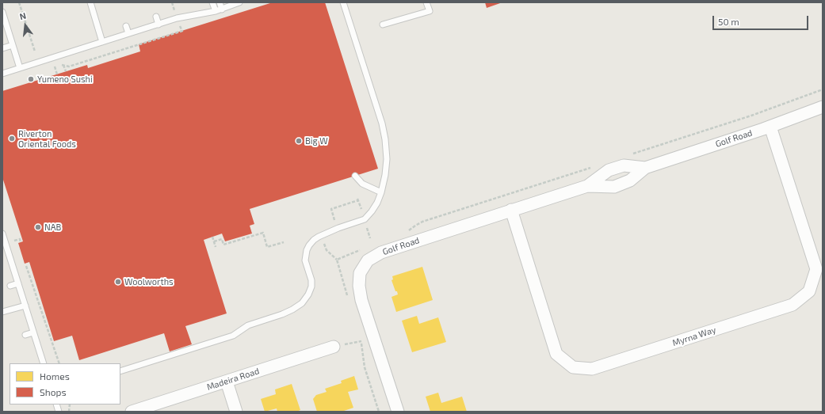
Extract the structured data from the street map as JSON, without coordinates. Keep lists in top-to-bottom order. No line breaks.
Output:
{"streets":{"street":["Golf Road","Myrna Way","Madeira Road"]},"crossings":[["Golf Road","Myrna Way"]],"places":["Yumeno Sushi","Riverton Oriental Foods","Big W","NAB","Woolworths"],"legend":["Homes","Shops"],"scale_bar":"50 m","north":"top"}
